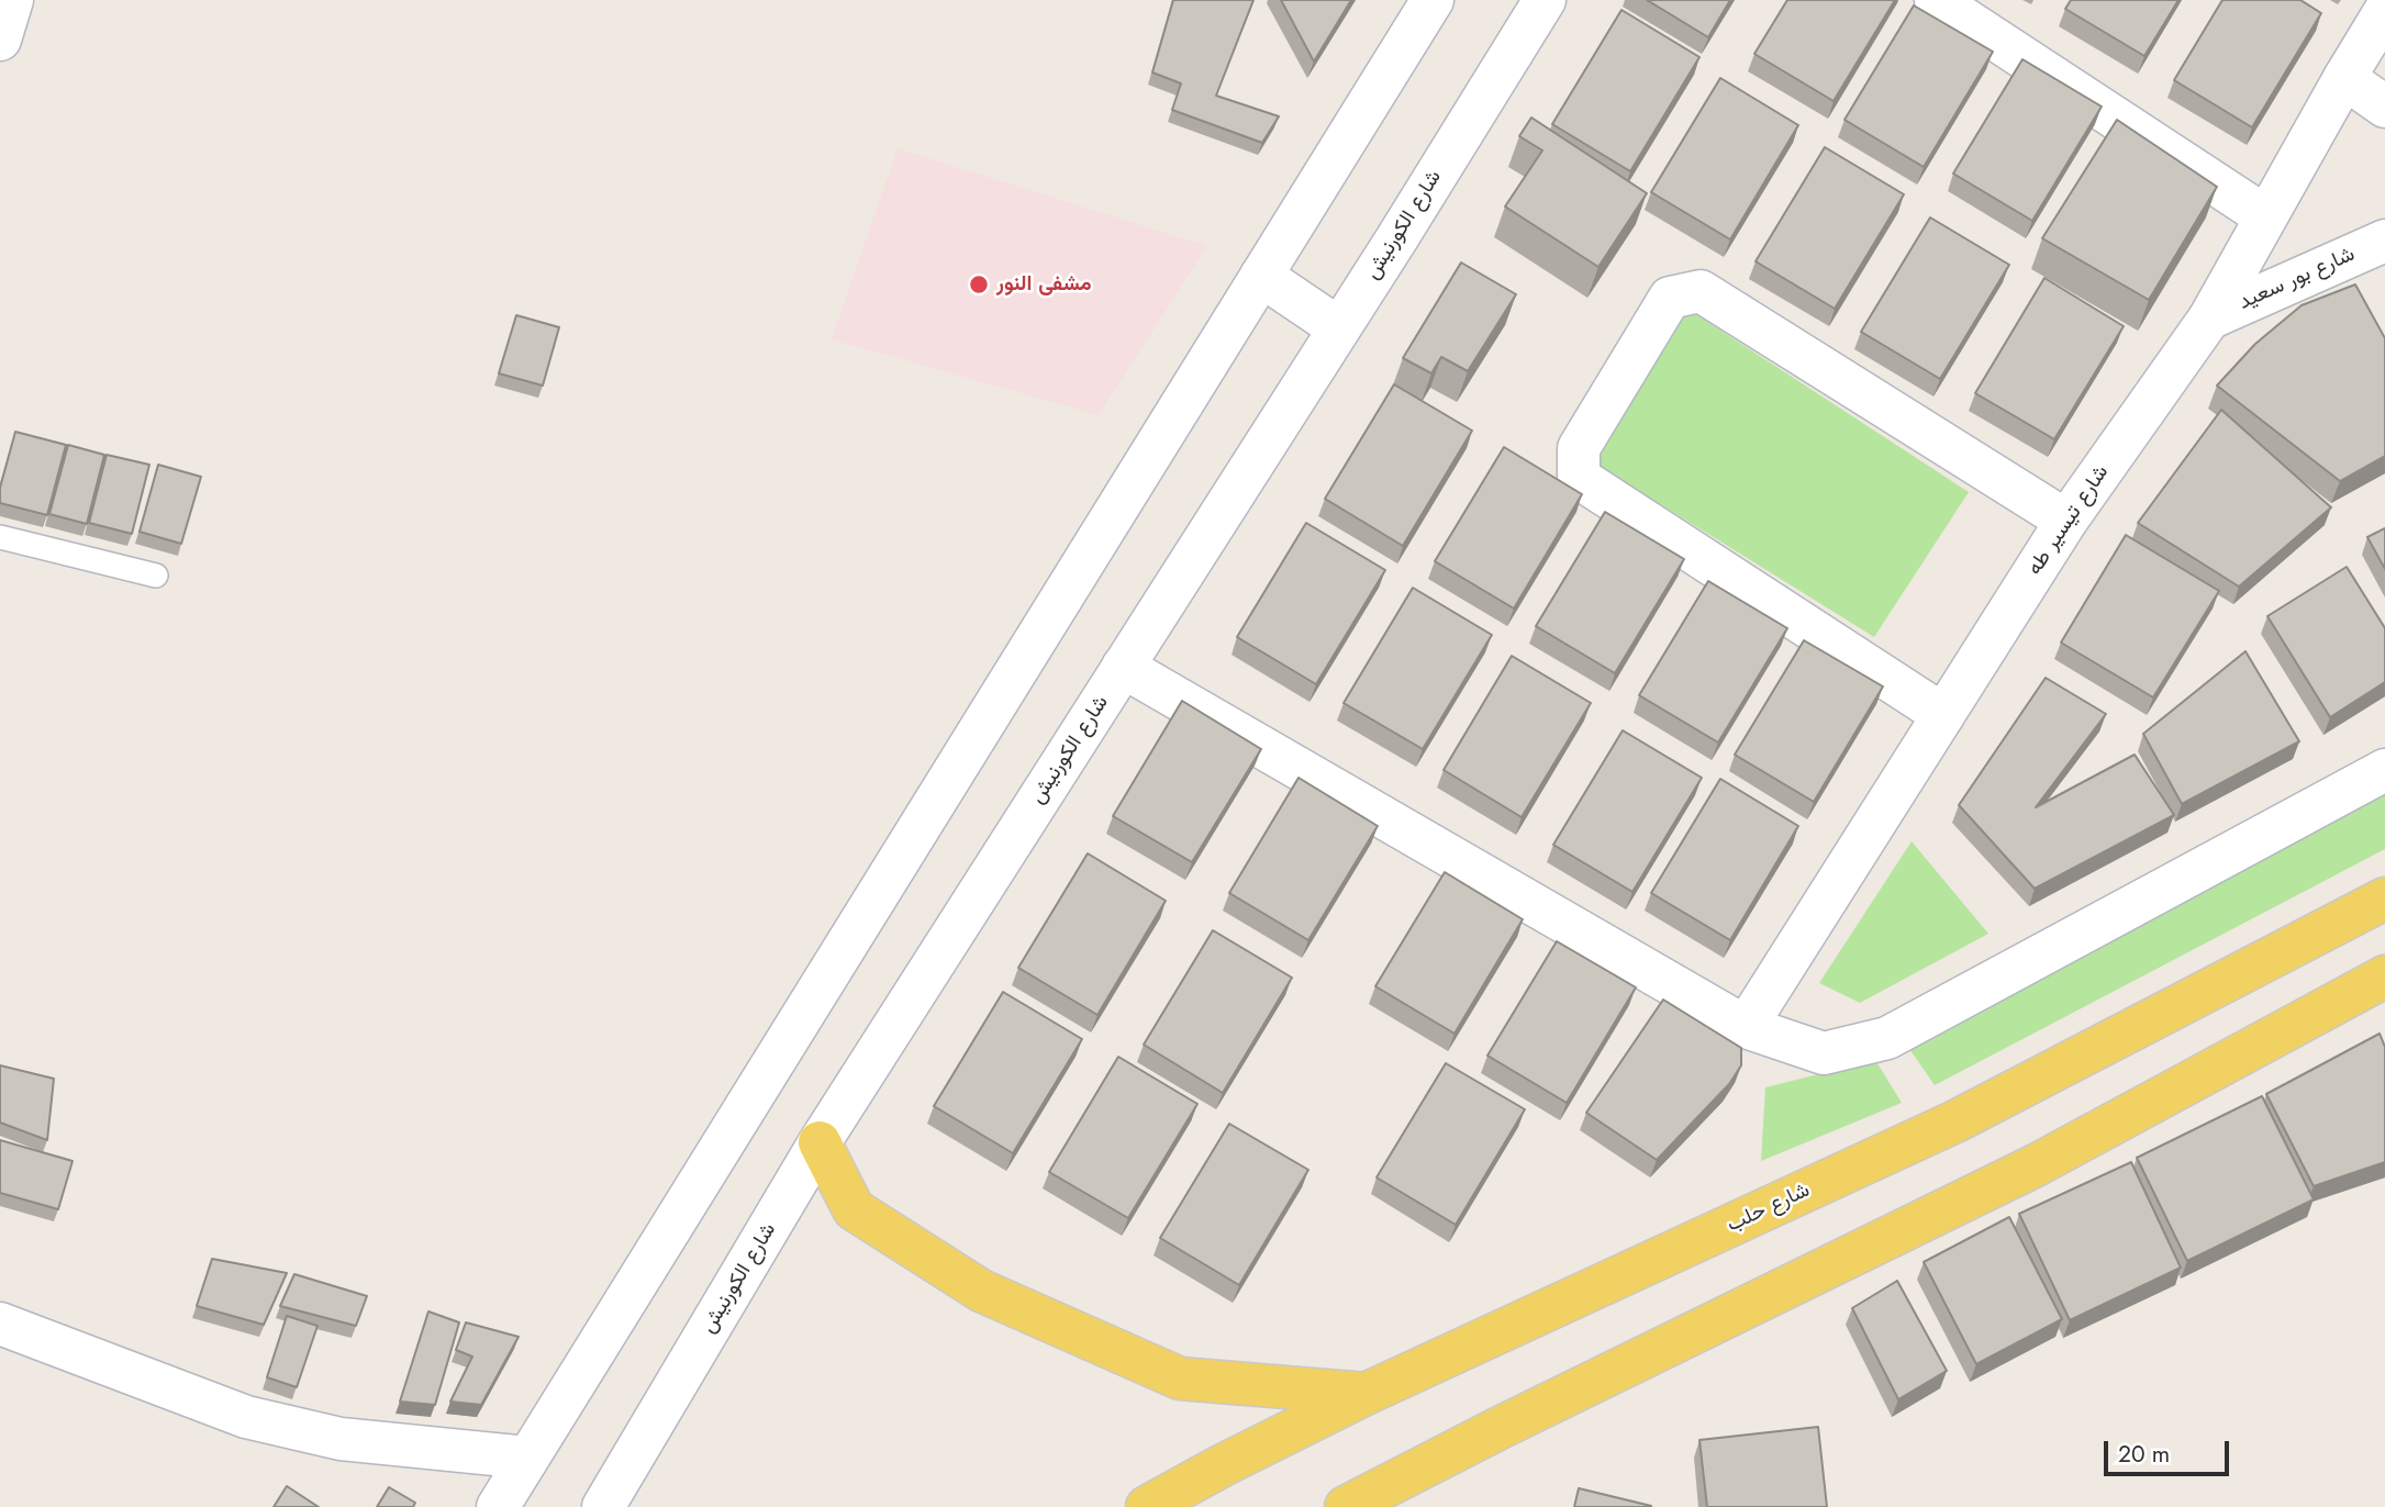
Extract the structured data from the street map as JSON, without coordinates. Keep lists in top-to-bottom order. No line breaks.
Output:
{"streets":{"main road":["شارع حلب"],"street":["شارع الكورنيش","شارع بور سعيد","شارع تيسير طه"]},"crossings":[["شارع بور سعيد","شارع تيسير طه"]],"places":["مشفى النور"],"scale_bar":"20 m"}
